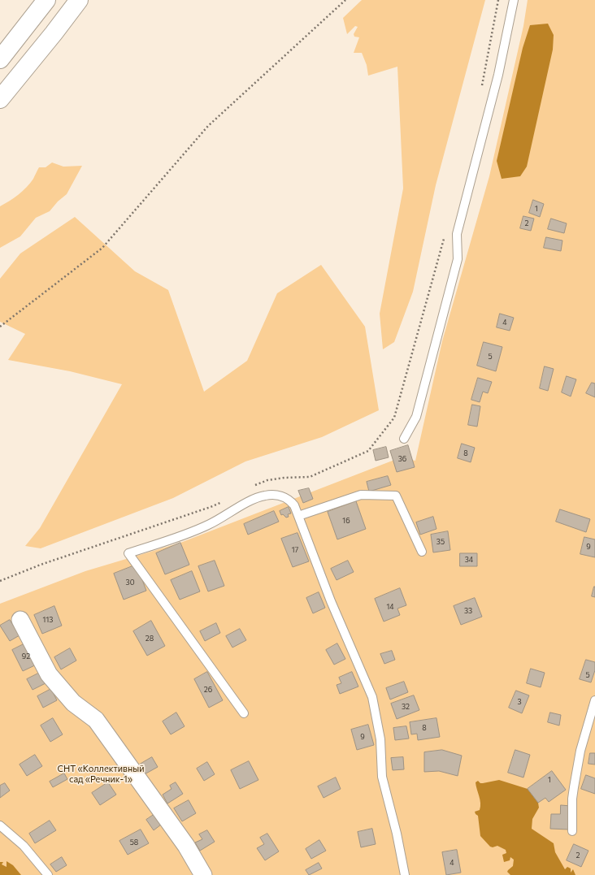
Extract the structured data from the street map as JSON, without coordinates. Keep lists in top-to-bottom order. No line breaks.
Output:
{"parks":["СНТ «Коллективный сад «Речник-1»"],"house_numbers":["1","2","4","5","8","36","16","35","9","17","34","30","14","33","113","28","92","5","26","3","32","8","9","1","58","2","4"]}
